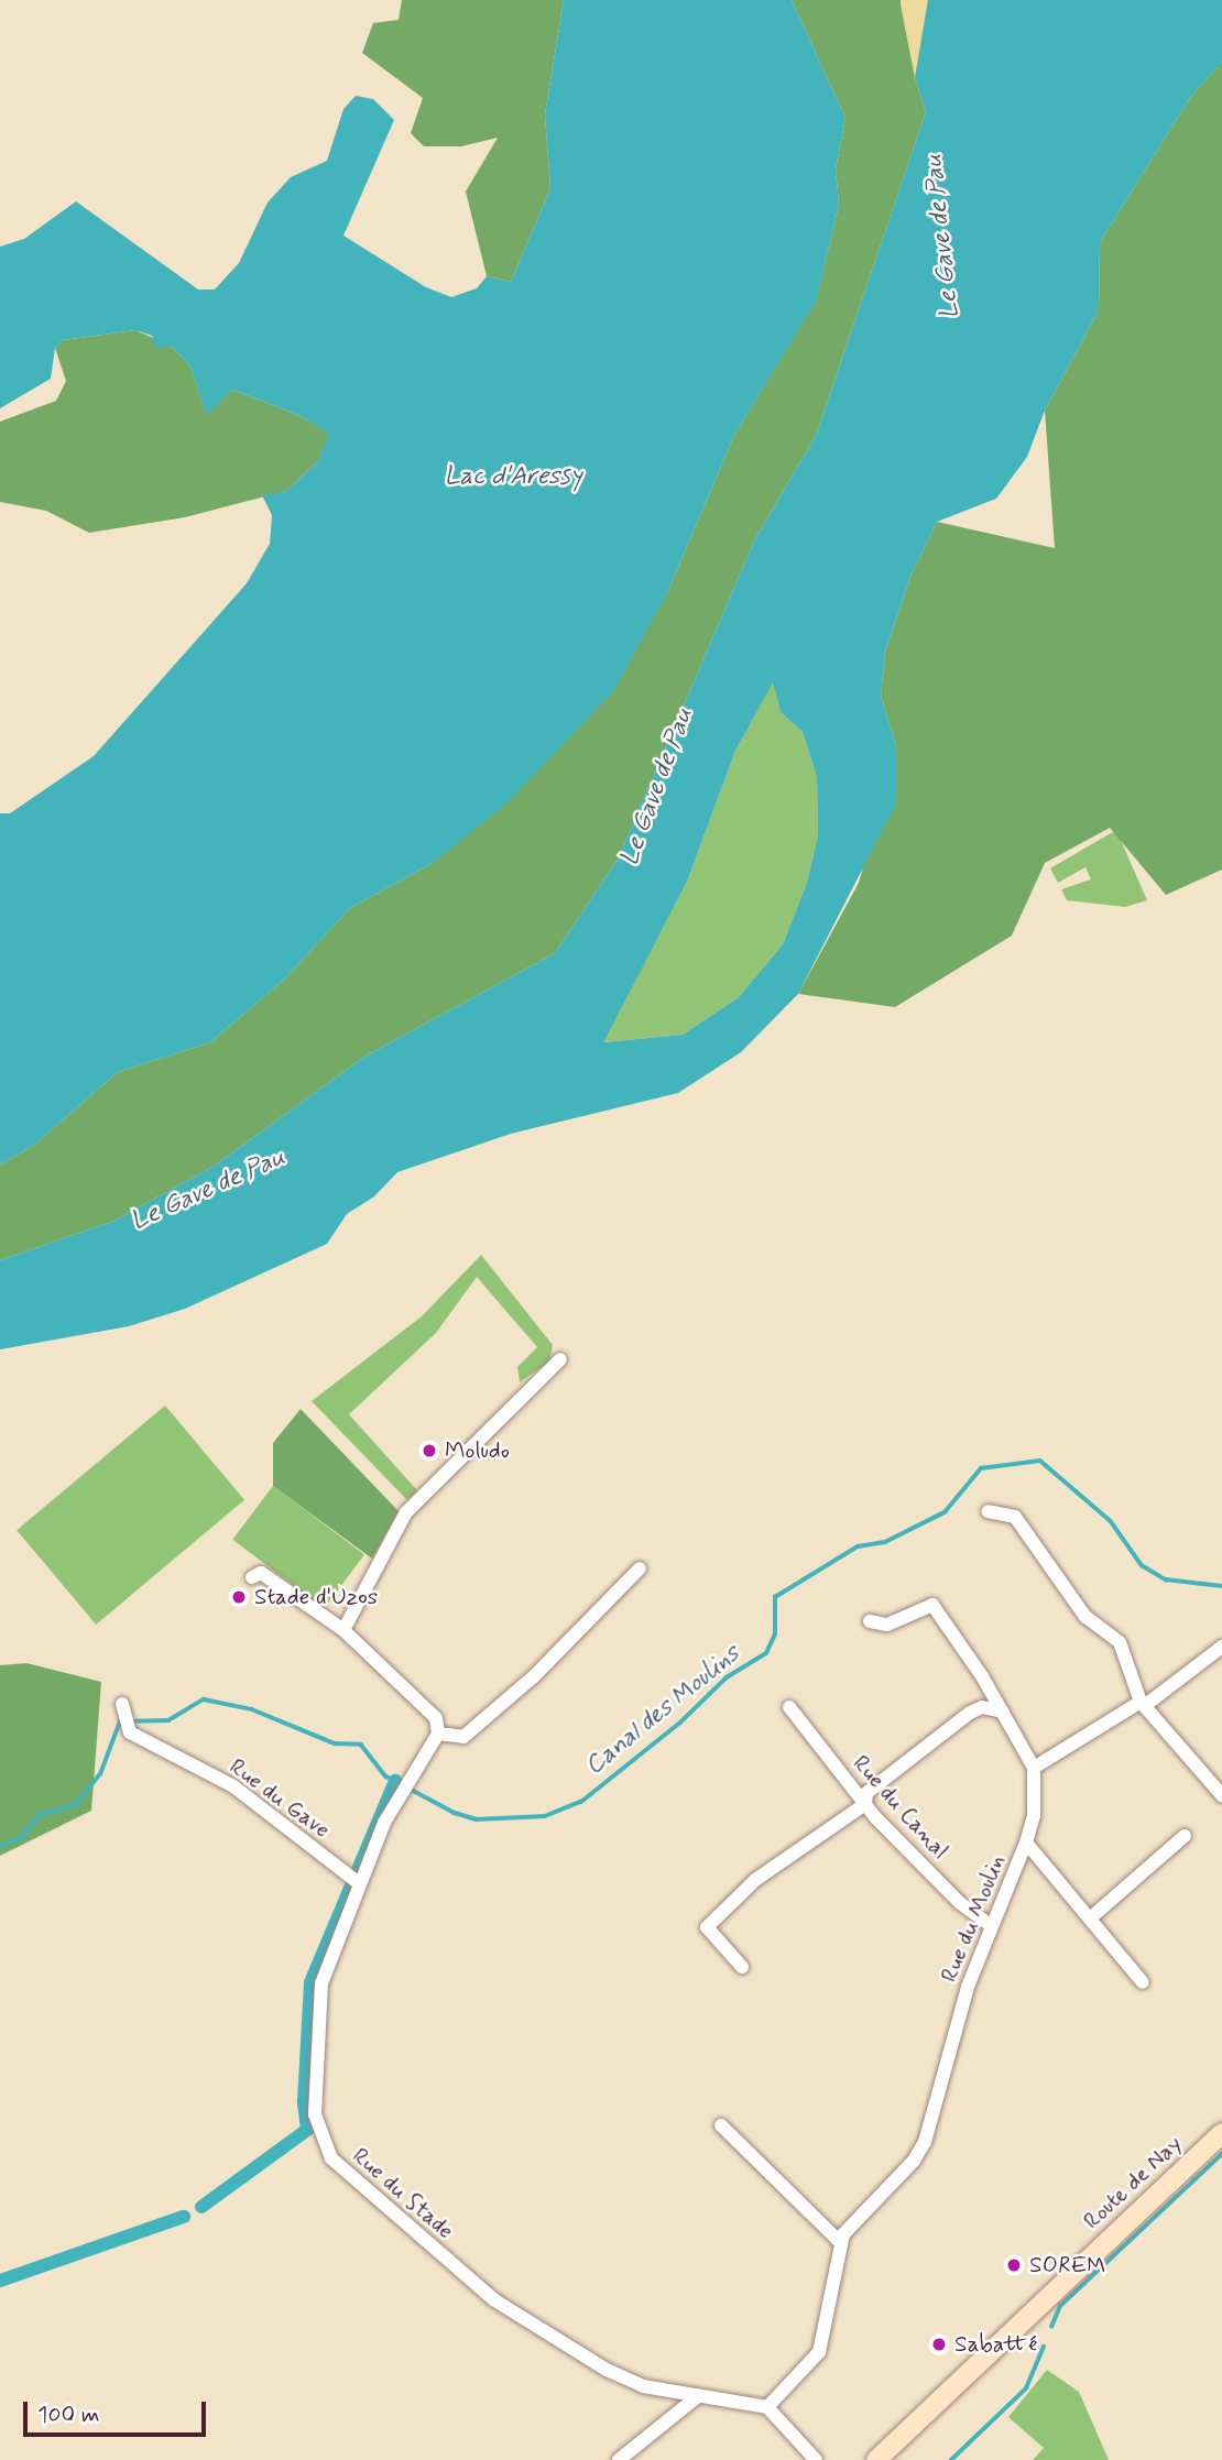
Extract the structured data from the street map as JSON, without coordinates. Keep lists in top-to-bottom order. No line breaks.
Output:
{"streets":{"main road":["Route de Nay"],"street":["Rue du Gave","Rue du Canal","Rue du Moulin","Rue du Stade"]},"crossings":[["Rue du Gave","Rue du Stade"],["Rue du Canal","Rue du Moulin"]],"water":["Le Gave de Pau","Lac d'Aressy","Canal des Moulins"],"places":["Moludo","Stade d'Uzos","SOREM","Sabatté"],"scale_bar":"100 m"}
